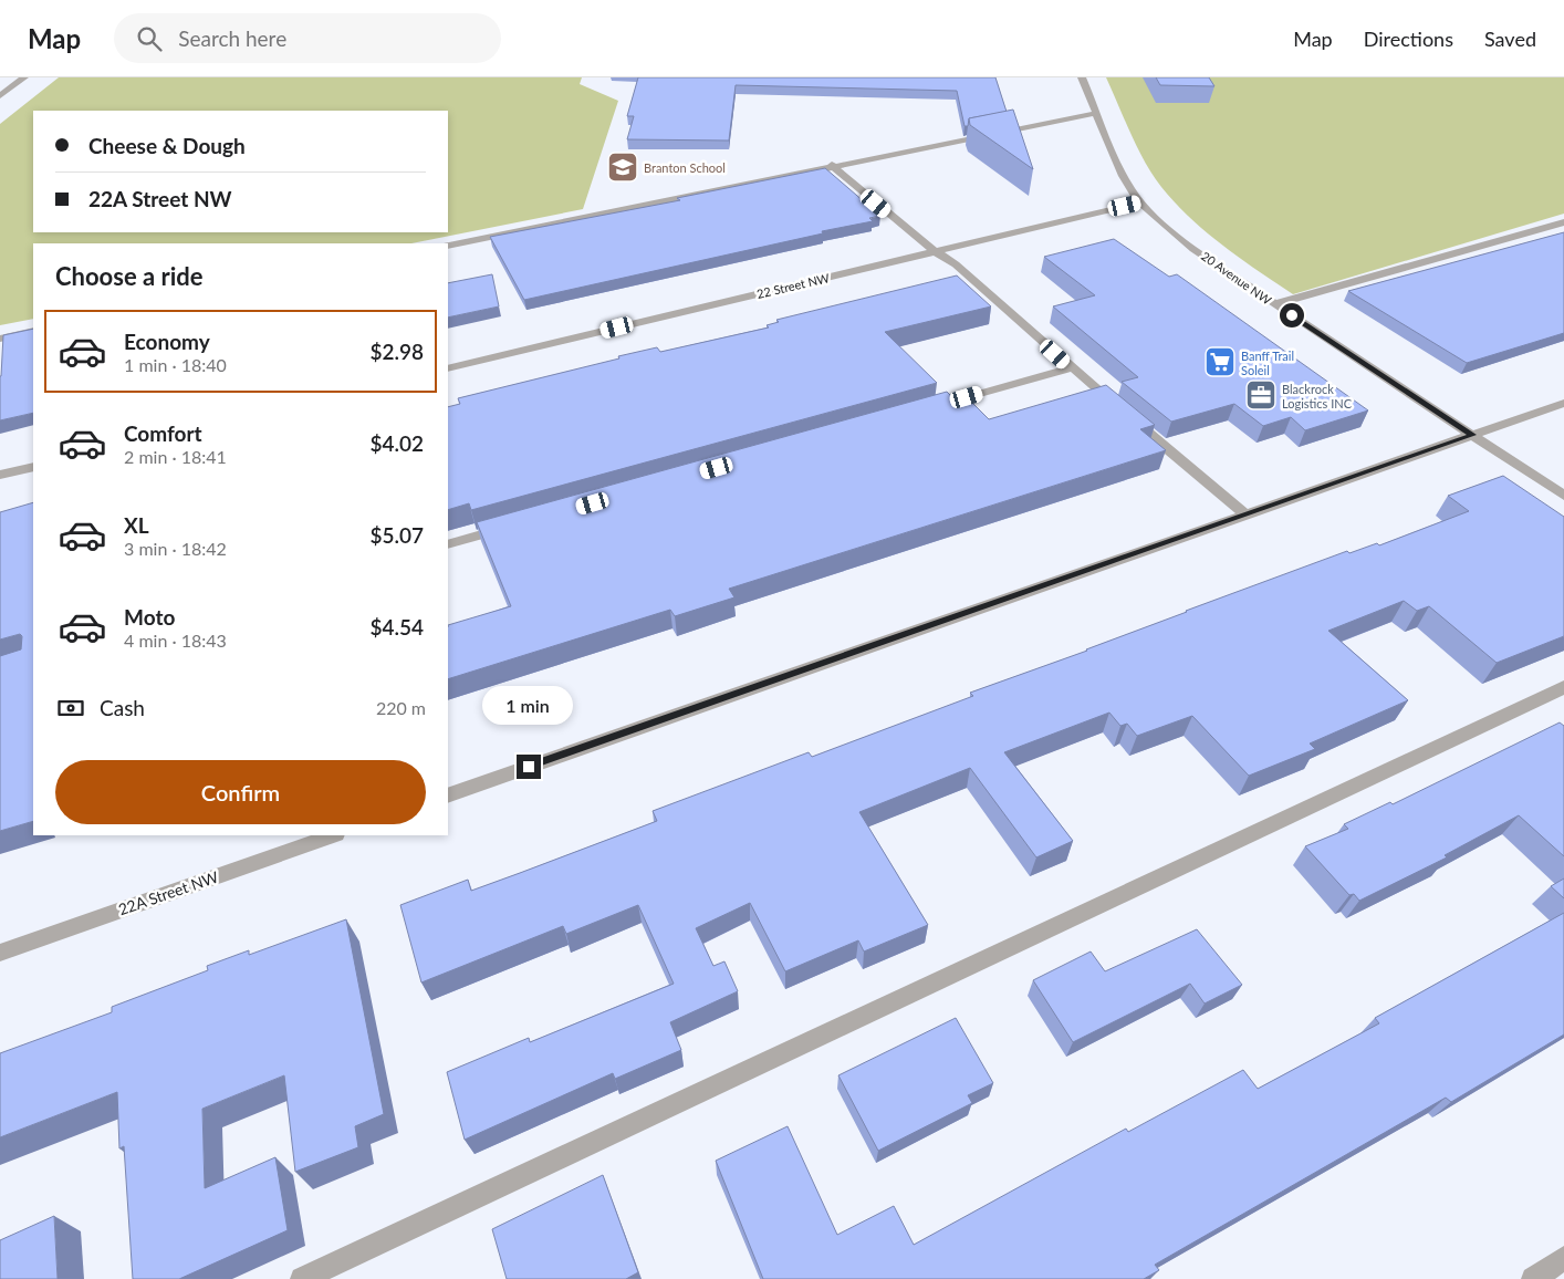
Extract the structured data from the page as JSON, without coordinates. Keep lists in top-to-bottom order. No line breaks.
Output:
{"streets":{"street":["20 Avenue NW","22 Street NW","22A Street NW"]},"crossings":[["20 Avenue NW","22 Street NW"]],"places":{"school or university":["Branton School"],"supermarket":["Banff Trail Soleil"],"office":["Blackrock Logistics INC"]},"page":{"header":"Map","search":"Search here","nav":["Map","Directions","Saved"],"banner":["Cheese & Dough","22A Street NW"],"heading":"Choose a ride","list":[{"name":"Economy","note":"1 min · 18:40","value":"$2.98"},{"name":"Comfort","note":"2 min · 18:41","value":"$4.02"},{"name":"XL","note":"3 min · 18:42","value":"$5.07"},{"name":"Moto","note":"4 min · 18:43","value":"$4.54"}],"pay":["Cash","220 m"],"bubble":"1 min","buttons":"Confirm"}}
